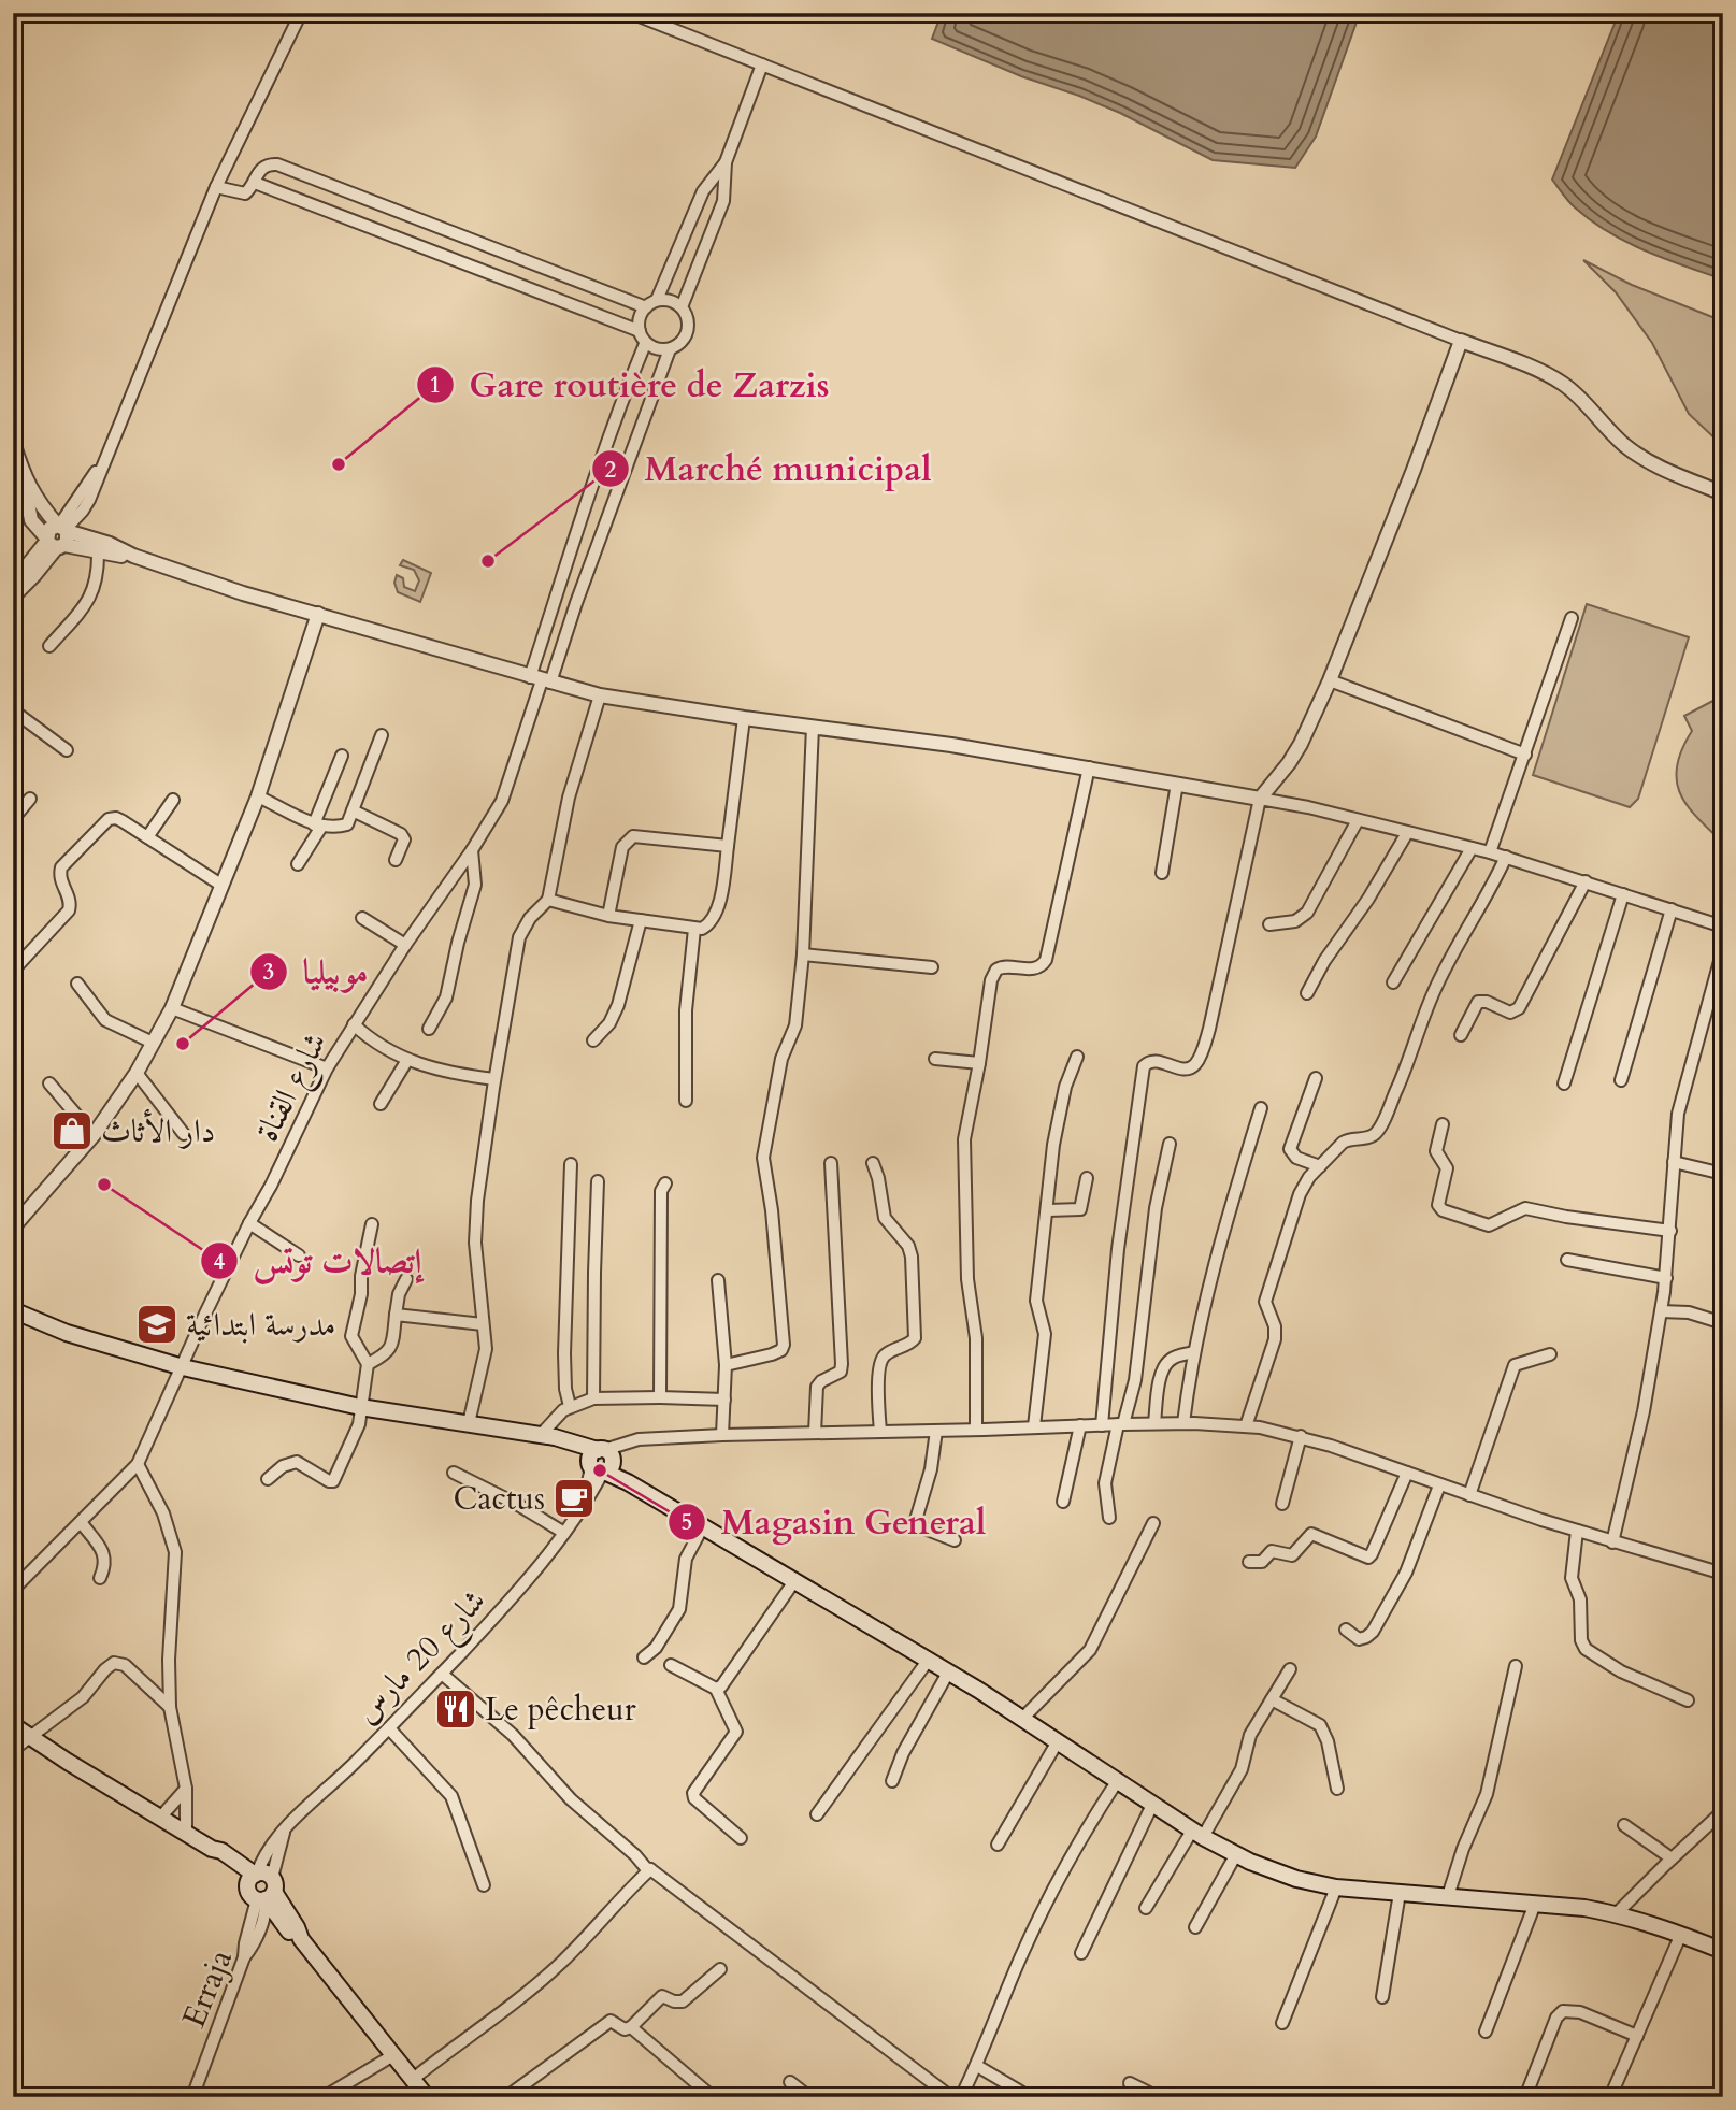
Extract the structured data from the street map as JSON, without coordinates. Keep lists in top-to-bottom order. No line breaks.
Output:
{"streets":{"street":["شارع القناة","شارع 20 مارس","Erraja"]},"crossings":[["شارع 20 مارس","Erraja"]],"places":{"other":["Gare routière de Zarzis","Marché municipal","موبيليا","إتصالات توتس","Magasin General"],"shop":["دار الأثاث"],"school or university":["مدرسة ابتدائية"],"cafe":["Cactus"],"restaurant":["Le pêcheur"]}}
